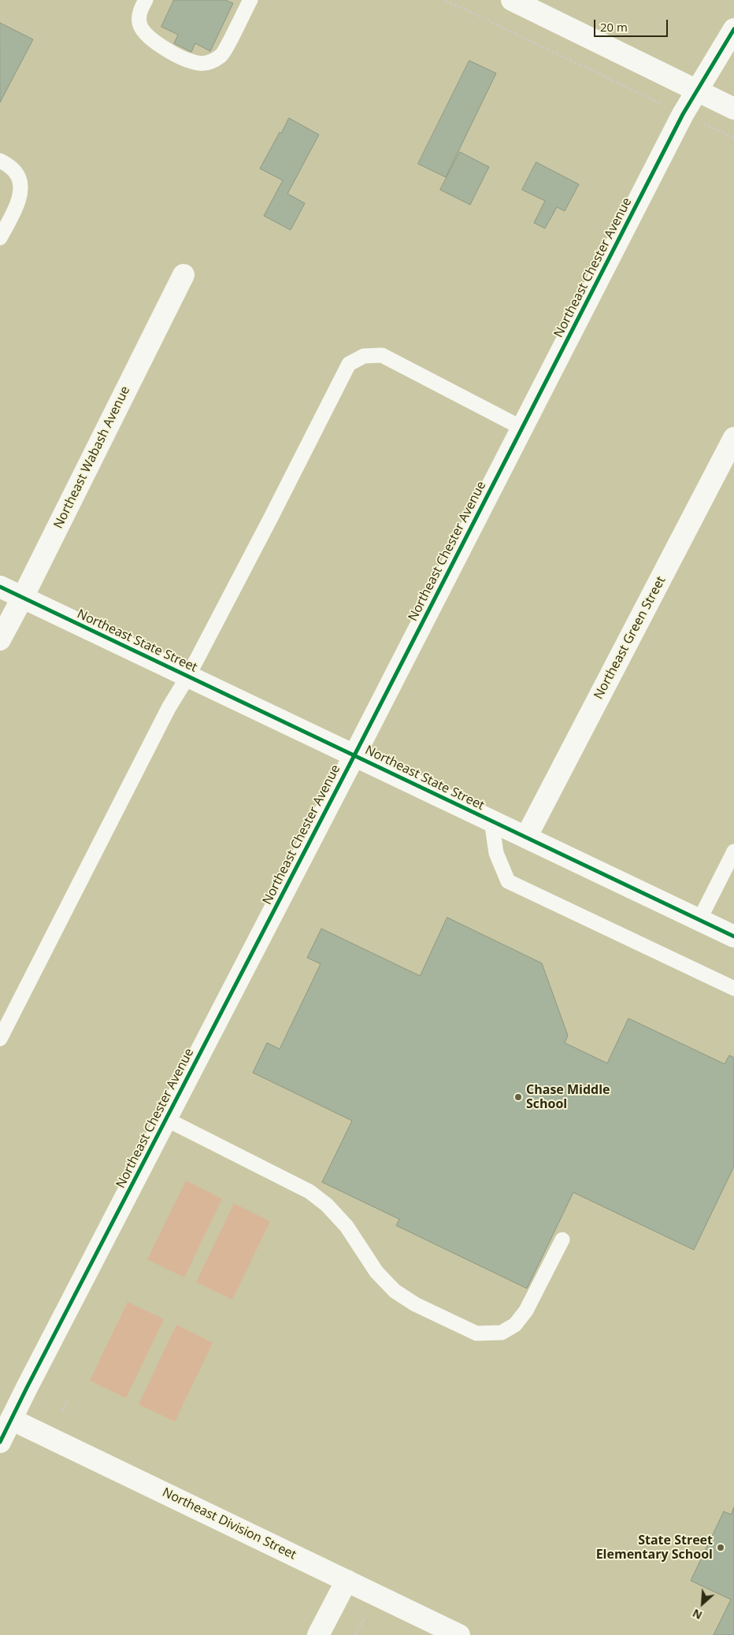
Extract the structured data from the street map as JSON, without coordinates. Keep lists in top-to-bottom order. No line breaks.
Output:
{"streets":{"street":["Northeast Chester Avenue","Northeast Wabash Avenue","Northeast Green Street","Northeast State Street","Northeast Division Street"]},"crossings":[["Northeast Chester Avenue","Northeast State Street"],["Northeast Chester Avenue","Northeast Division Street"],["Northeast Wabash Avenue","Northeast State Street"],["Northeast Green Street","Northeast State Street"]],"places":["Chase Middle School","State Street Elementary School"],"scale_bar":"20 m","north":"bottom left"}
